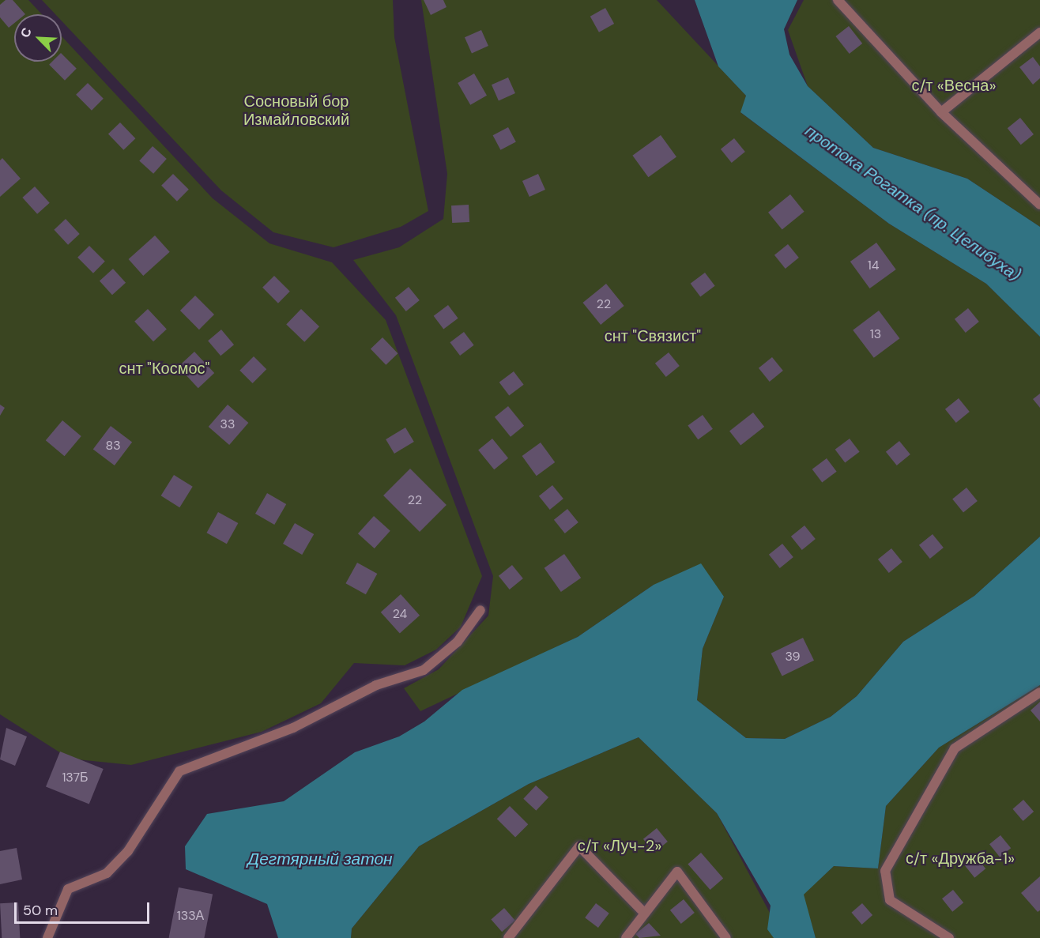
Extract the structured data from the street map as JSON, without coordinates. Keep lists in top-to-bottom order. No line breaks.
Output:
{"water":["протока Рогатка (пр. Целибуха)","Дегтярный затон"],"parks":["с/т «Весна»","Сосновый бор Измайловский","снт \"Связист\"","снт \"Космос\"","с/т «Луч-2»","с/т «Дружба-1»"],"house_numbers":["14","22","13","33","83","22","24","39","137Б","133А"],"scale_bar":"50 m","north":"top left"}
